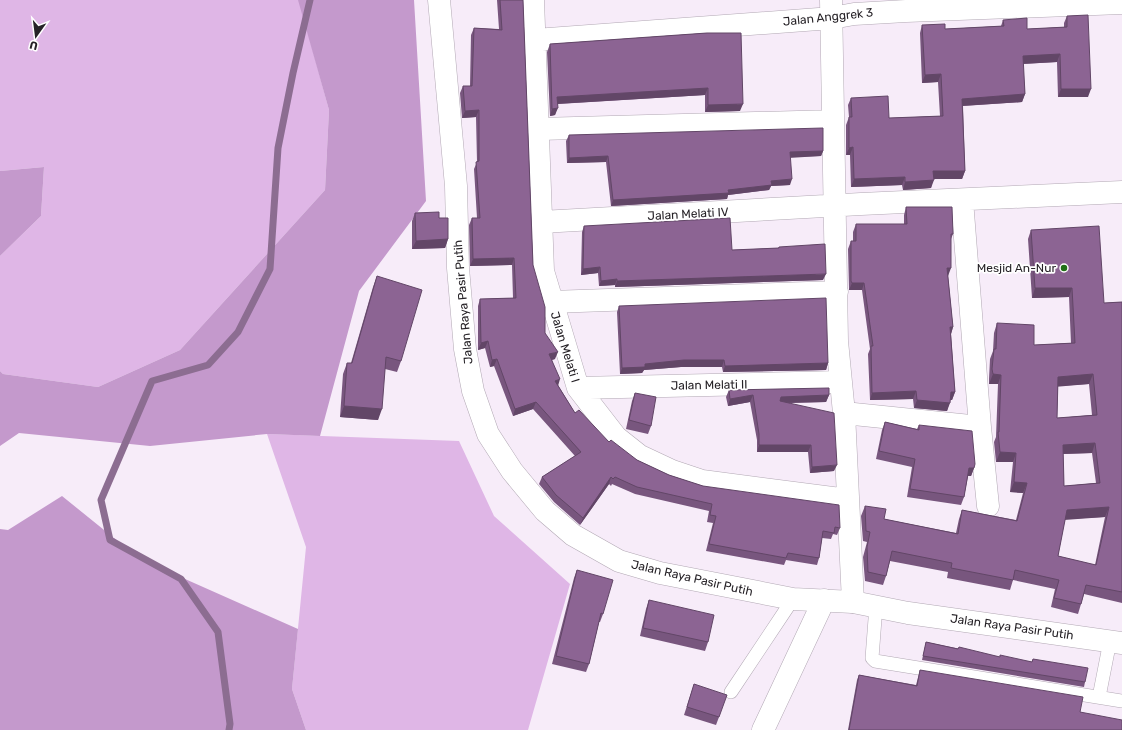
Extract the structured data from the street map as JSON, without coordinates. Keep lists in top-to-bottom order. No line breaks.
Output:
{"streets":{"street":["Jalan Anggrek 3","Jalan Melati IV","Jalan Raya Pasir Putih","Jalan Melati I","Jalan Melati II"]},"crossings":[["Jalan Anggrek 3","Jalan Melati I"],["Jalan Melati IV","Jalan Melati I"],["Jalan Melati I","Jalan Melati II"]],"places":["Mesjid An-Nur"],"north":"bottom"}
